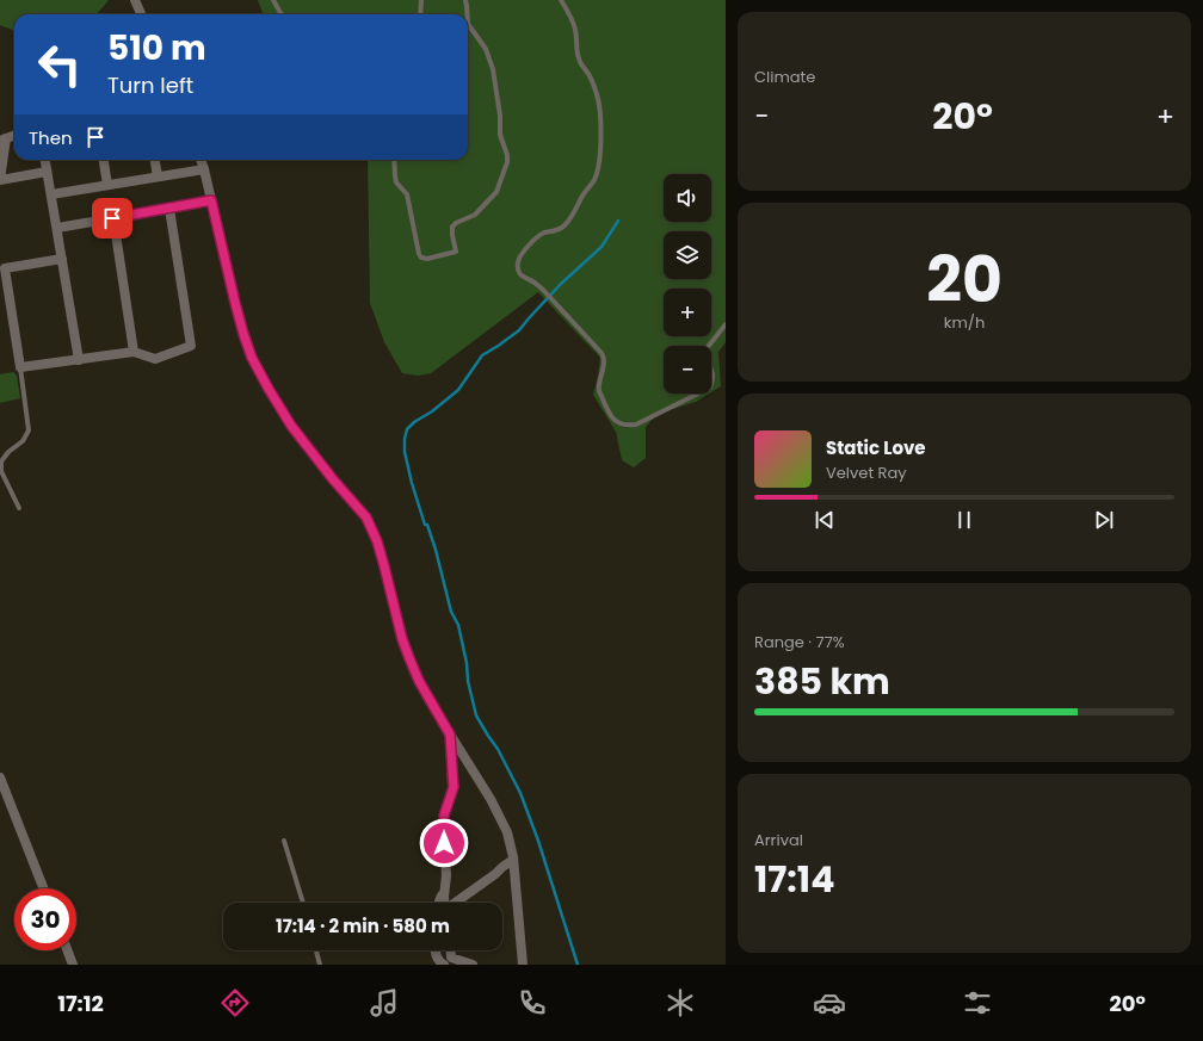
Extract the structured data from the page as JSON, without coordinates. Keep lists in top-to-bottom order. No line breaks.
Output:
{"page":{"tile":["Climate",["20","km/h"],["Range · 77%","385 km"],["Arrival","17:14"]],"turn":["510 m","Turn left"],"heat":["−","20°","+"],"then":"Then","map_buttons":["+","−"],"song":["Static Love","Velvet Ray"],"limit":"30","trip":"17:14 · 2 min · 580 m","tabs":["17:12","20°"]}}
